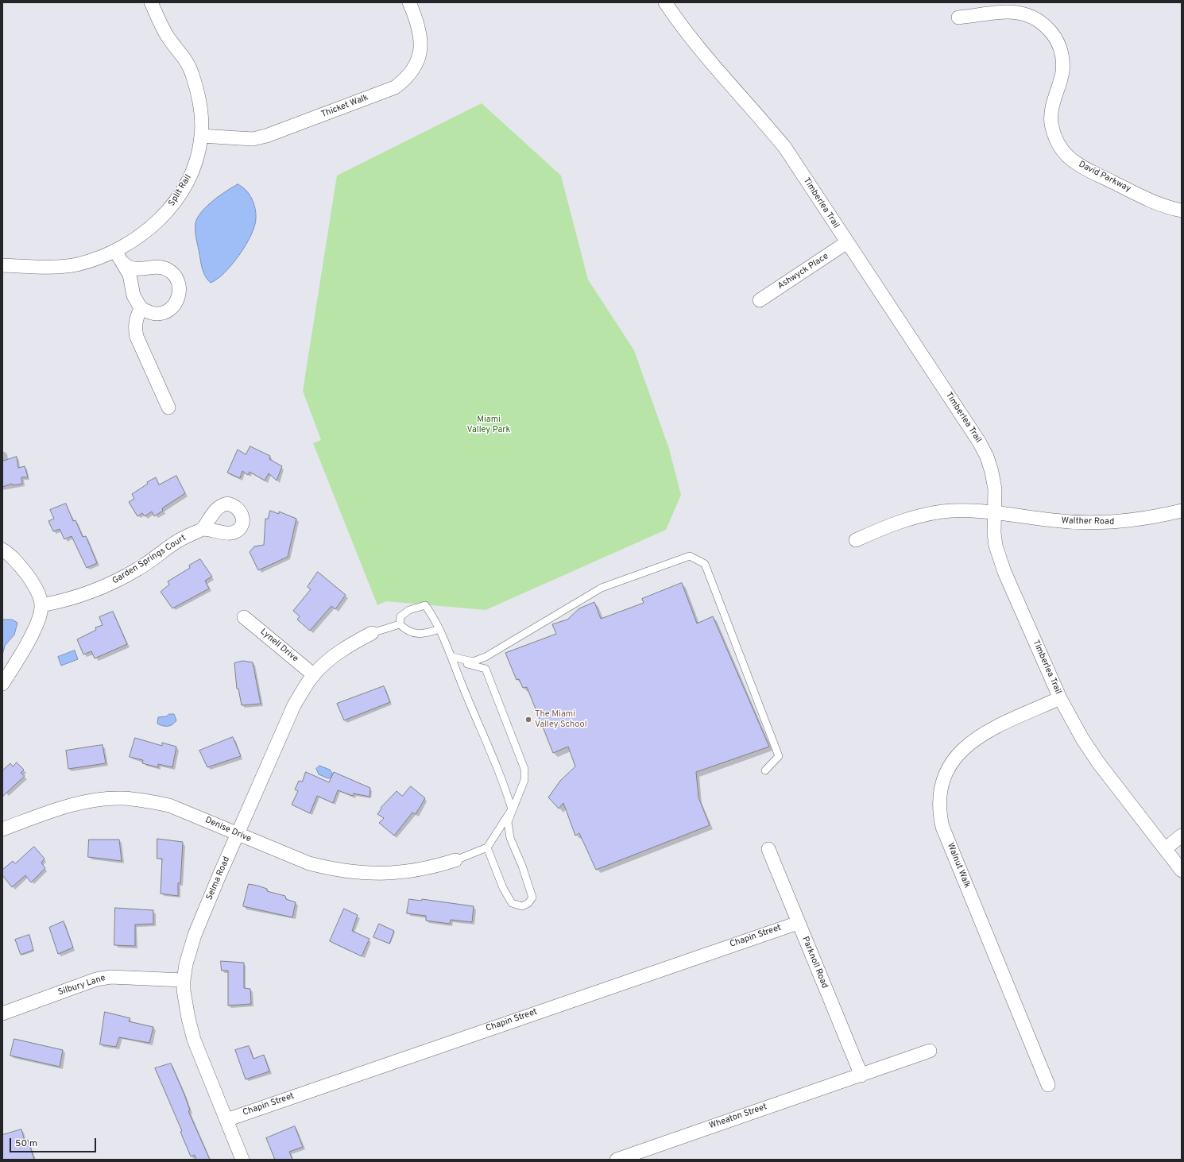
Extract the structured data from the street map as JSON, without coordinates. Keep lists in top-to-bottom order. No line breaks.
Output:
{"streets":{"street":["Thicket Walk","David Parkway","Split Rail","Timberlea Trail","Ashwyck Place","Walther Road","Garden Springs Court","Lynell Drive","Denise Drive","Walnut Walk","Selma Road","Chapin Street","Parknoll Road","Silbury Lane","Wheaton Street"]},"crossings":[["Thicket Walk","Split Rail"],["Timberlea Trail","Ashwyck Place"],["Timberlea Trail","Walther Road"],["Timberlea Trail","Walnut Walk"],["Lynell Drive","Selma Road"],["Denise Drive","Selma Road"],["Selma Road","Chapin Street"],["Selma Road","Silbury Lane"],["Chapin Street","Parknoll Road"],["Parknoll Road","Wheaton Street"]],"parks":["Miami Valley Park"],"places":["The Miami Valley School"],"scale_bar":"50 m"}
